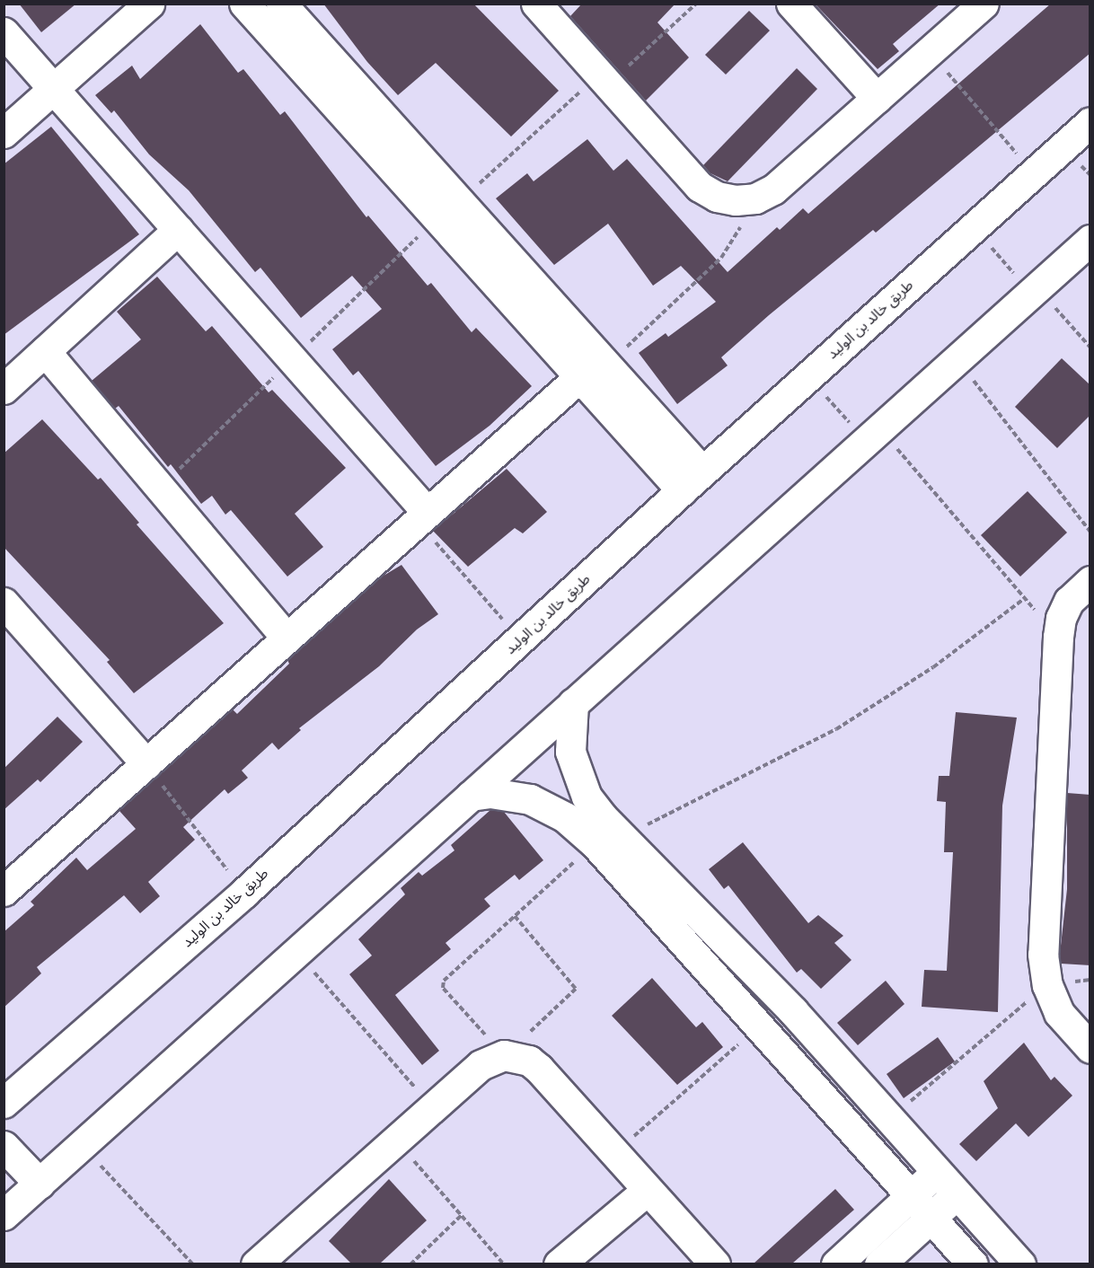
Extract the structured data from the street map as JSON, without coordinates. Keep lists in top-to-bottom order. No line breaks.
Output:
{"streets":{"street":["طريق خالد بن الوليد"]}}
